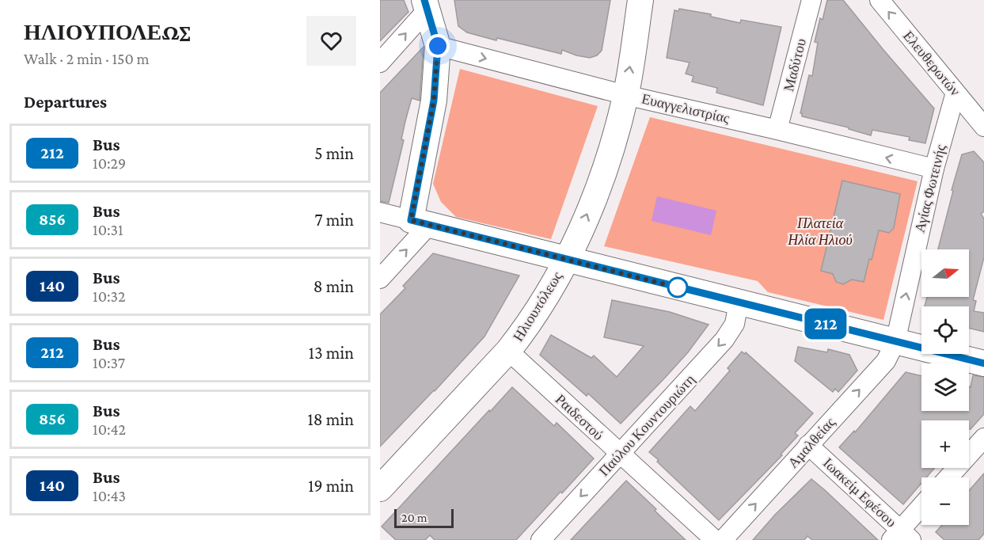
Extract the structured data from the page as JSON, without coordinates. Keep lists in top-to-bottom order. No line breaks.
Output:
{"streets":{"main road":["Ηλιουπόλεως"],"street":["Ελευθερωτών","Μαδύτου","Ευαγγελιστρίας","Αγίας Φωτεινής","Ραιδεστού","Παύλου Κουντουριώτη","Αμαλθείας","Ιωακείμ Εφέσου"]},"crossings":[["Ελευθερωτών","Αγίας Φωτεινής"],["Μαδύτου","Ευαγγελιστρίας"],["Ευαγγελιστρίας","Αγίας Φωτεινής"],["Ευαγγελιστρίας","Ηλιουπόλεως"],["Αγίας Φωτεινής","Αμαλθείας"],["Ηλιουπόλεως","Ραιδεστού"],["Ραιδεστού","Παύλου Κουντουριώτη"],["Αμαλθείας","Ιωακείμ Εφέσου"]],"one_way":["Ελευθερωτών","Αγίας Φωτεινής","Παύλου Κουντουριώτη"],"parks":["Πλατεία Ηλία Ηλιού"],"lines":["bus line 212"],"scale_bar":"20 m","north":"right","page":{"heading":[["ΗΛΙΟΥΠΟΛΕΩΣ","Walk · 2 min · 150 m"],"Departures"],"on_map":"212","list":[{"mark":"212","name":"Bus","note":"10:29","value":"5 min"},{"mark":"856","name":"Bus","note":"10:31","value":"7 min"},{"mark":"140","name":"Bus","note":"10:32","value":"8 min"},{"mark":"212","name":"Bus","note":"10:37","value":"13 min"},{"mark":"856","name":"Bus","note":"10:42","value":"18 min"},{"mark":"140","name":"Bus","note":"10:43","value":"19 min"}],"map_buttons":["+","−"],"scale":"20 m"}}
